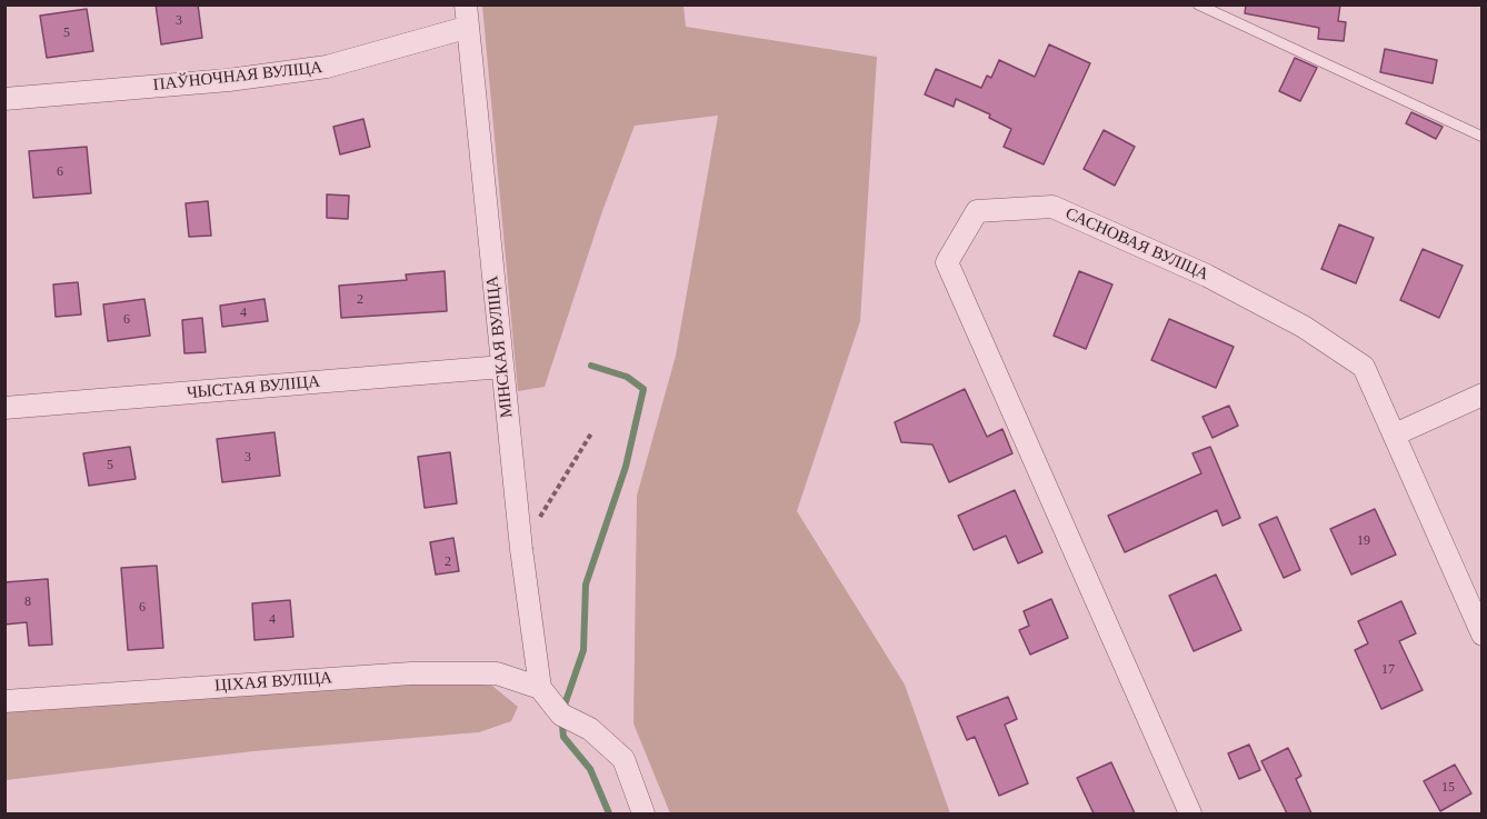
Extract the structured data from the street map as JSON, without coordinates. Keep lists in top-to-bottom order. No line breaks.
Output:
{"streets":{"street":["ПАЎНОЧНАЯ ВУЛІЦА","САСНОВАЯ ВУЛІЦА","МІНСКАЯ ВУЛІЦА","ЧЫСТАЯ ВУЛІЦА","ЦІХАЯ ВУЛІЦА"]},"crossings":[["ПАЎНОЧНАЯ ВУЛІЦА","МІНСКАЯ ВУЛІЦА"],["МІНСКАЯ ВУЛІЦА","ЧЫСТАЯ ВУЛІЦА"],["МІНСКАЯ ВУЛІЦА","ЦІХАЯ ВУЛІЦА"]],"house_numbers":["3","5","6","2","4","6","3","5","19","2","8","6","4","17","15"]}
